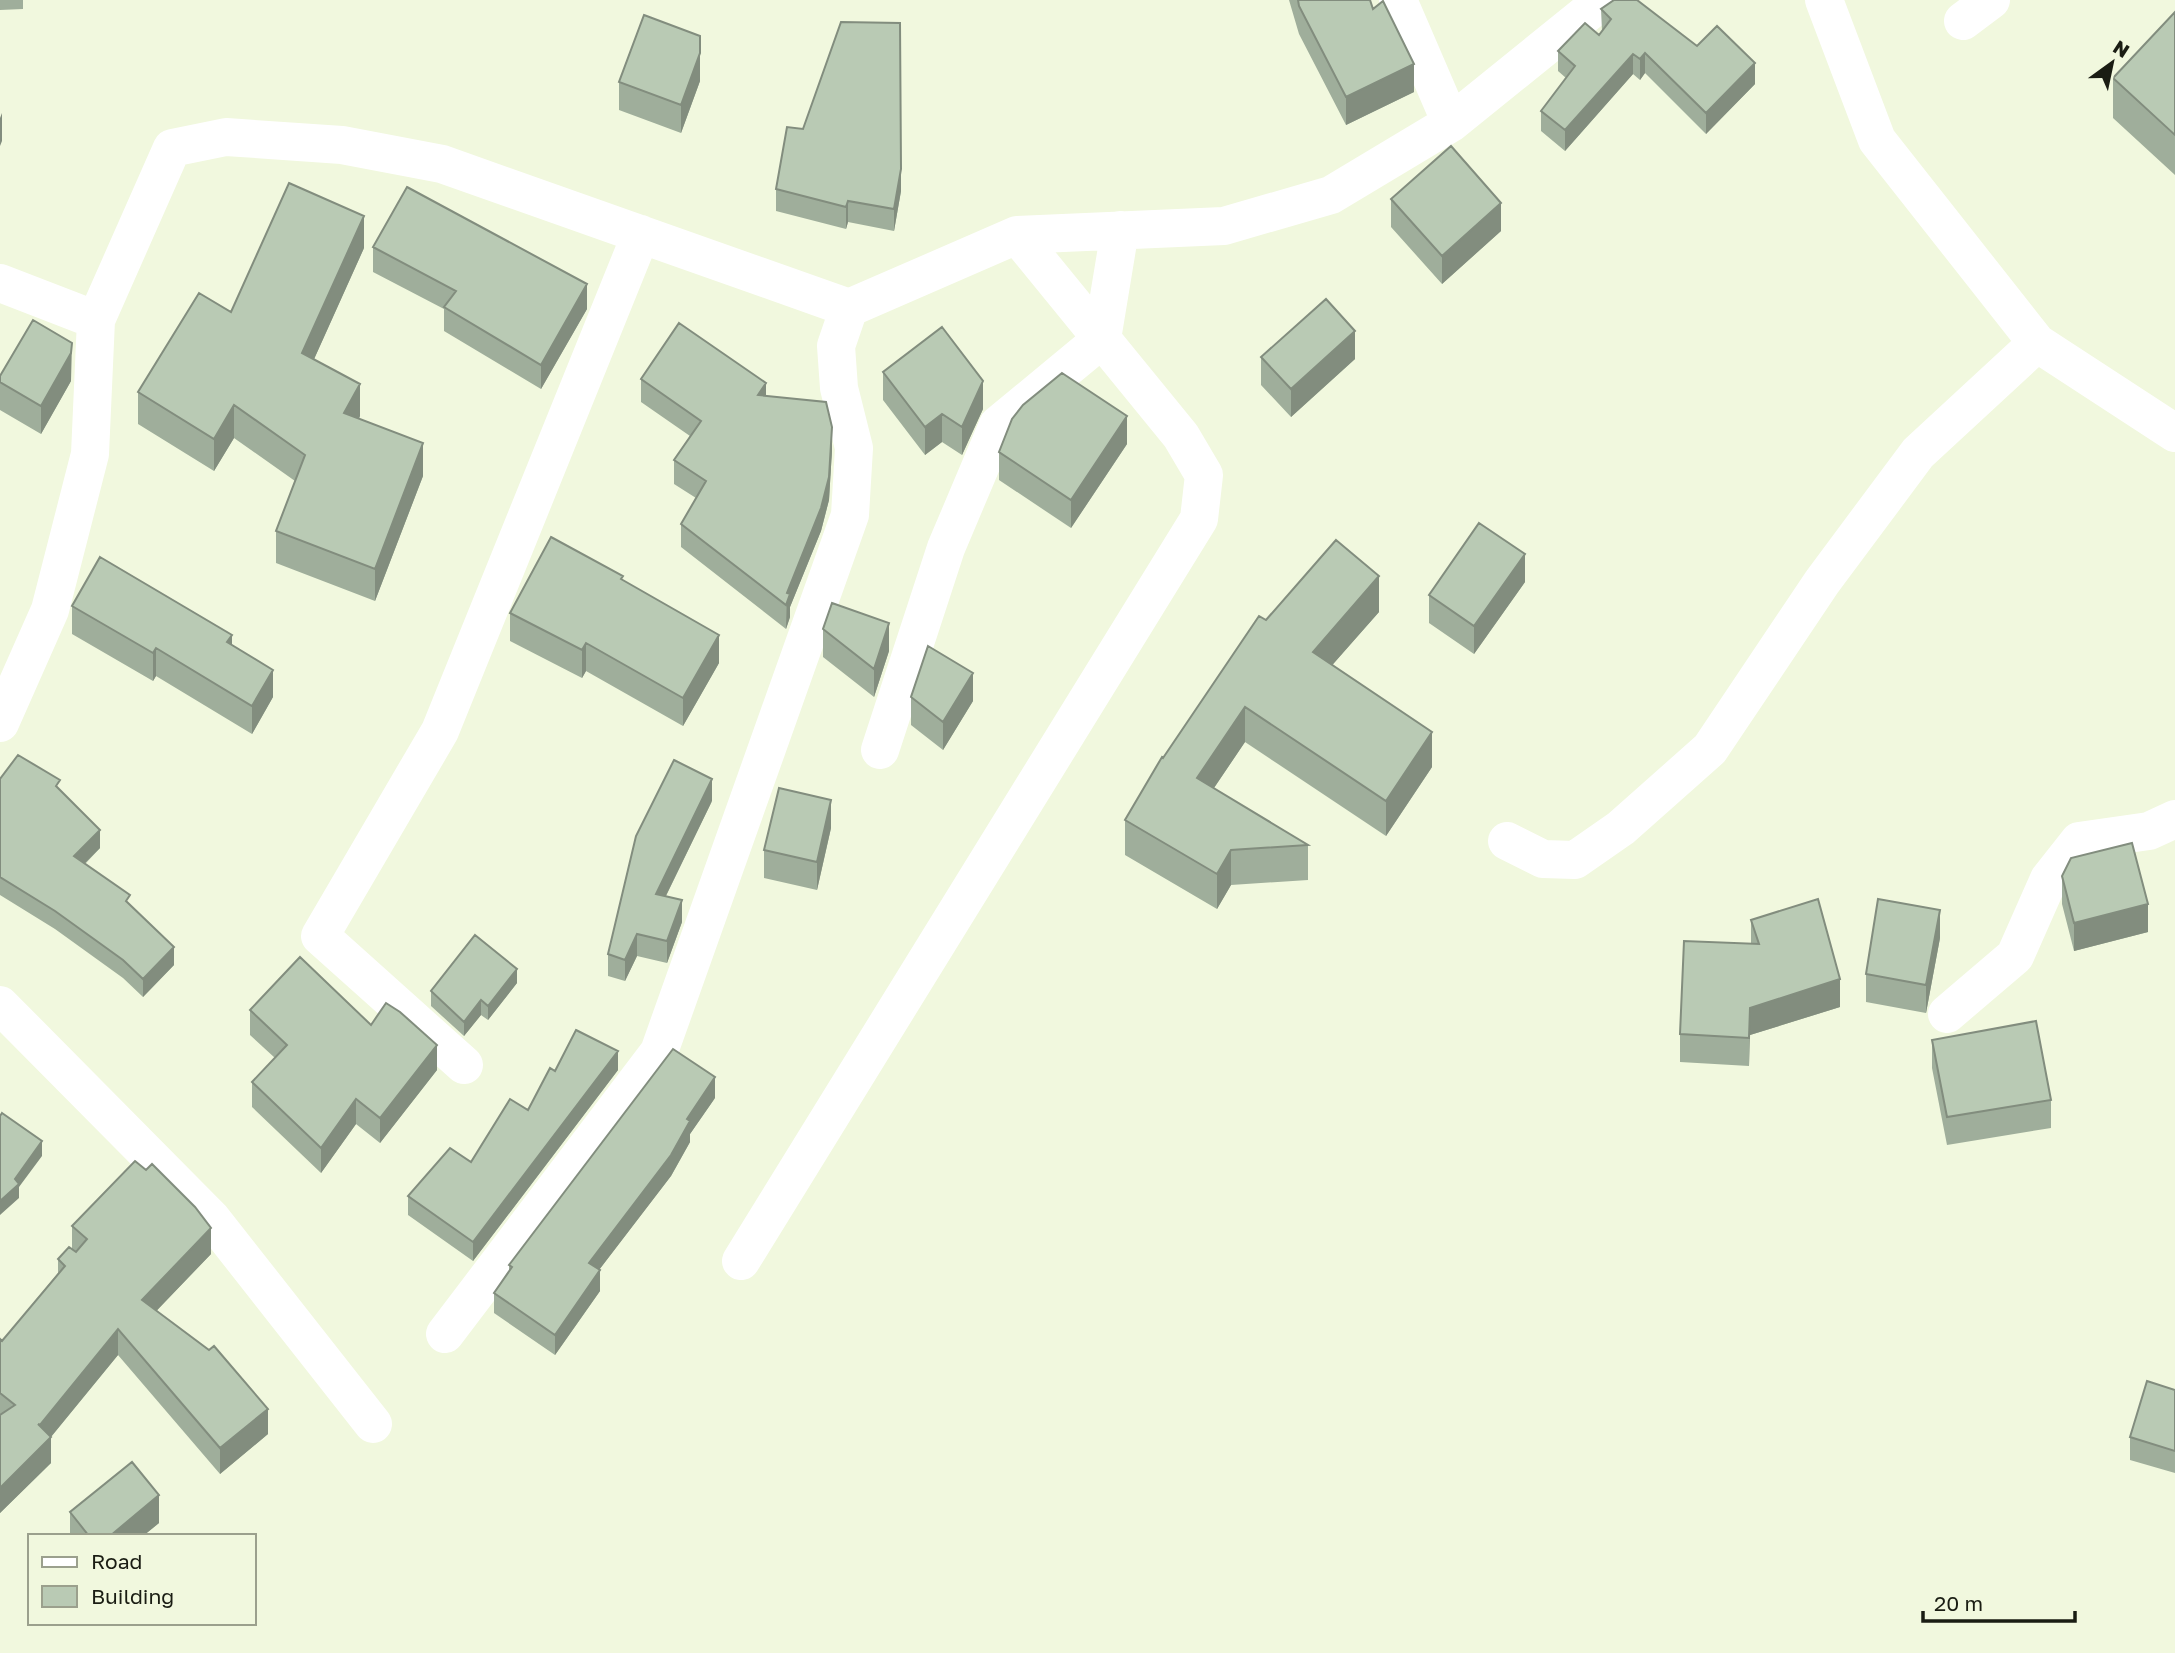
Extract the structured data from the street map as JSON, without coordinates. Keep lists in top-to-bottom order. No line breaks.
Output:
{"legend":["Road","Building"],"scale_bar":"20 m","north":"top right"}
